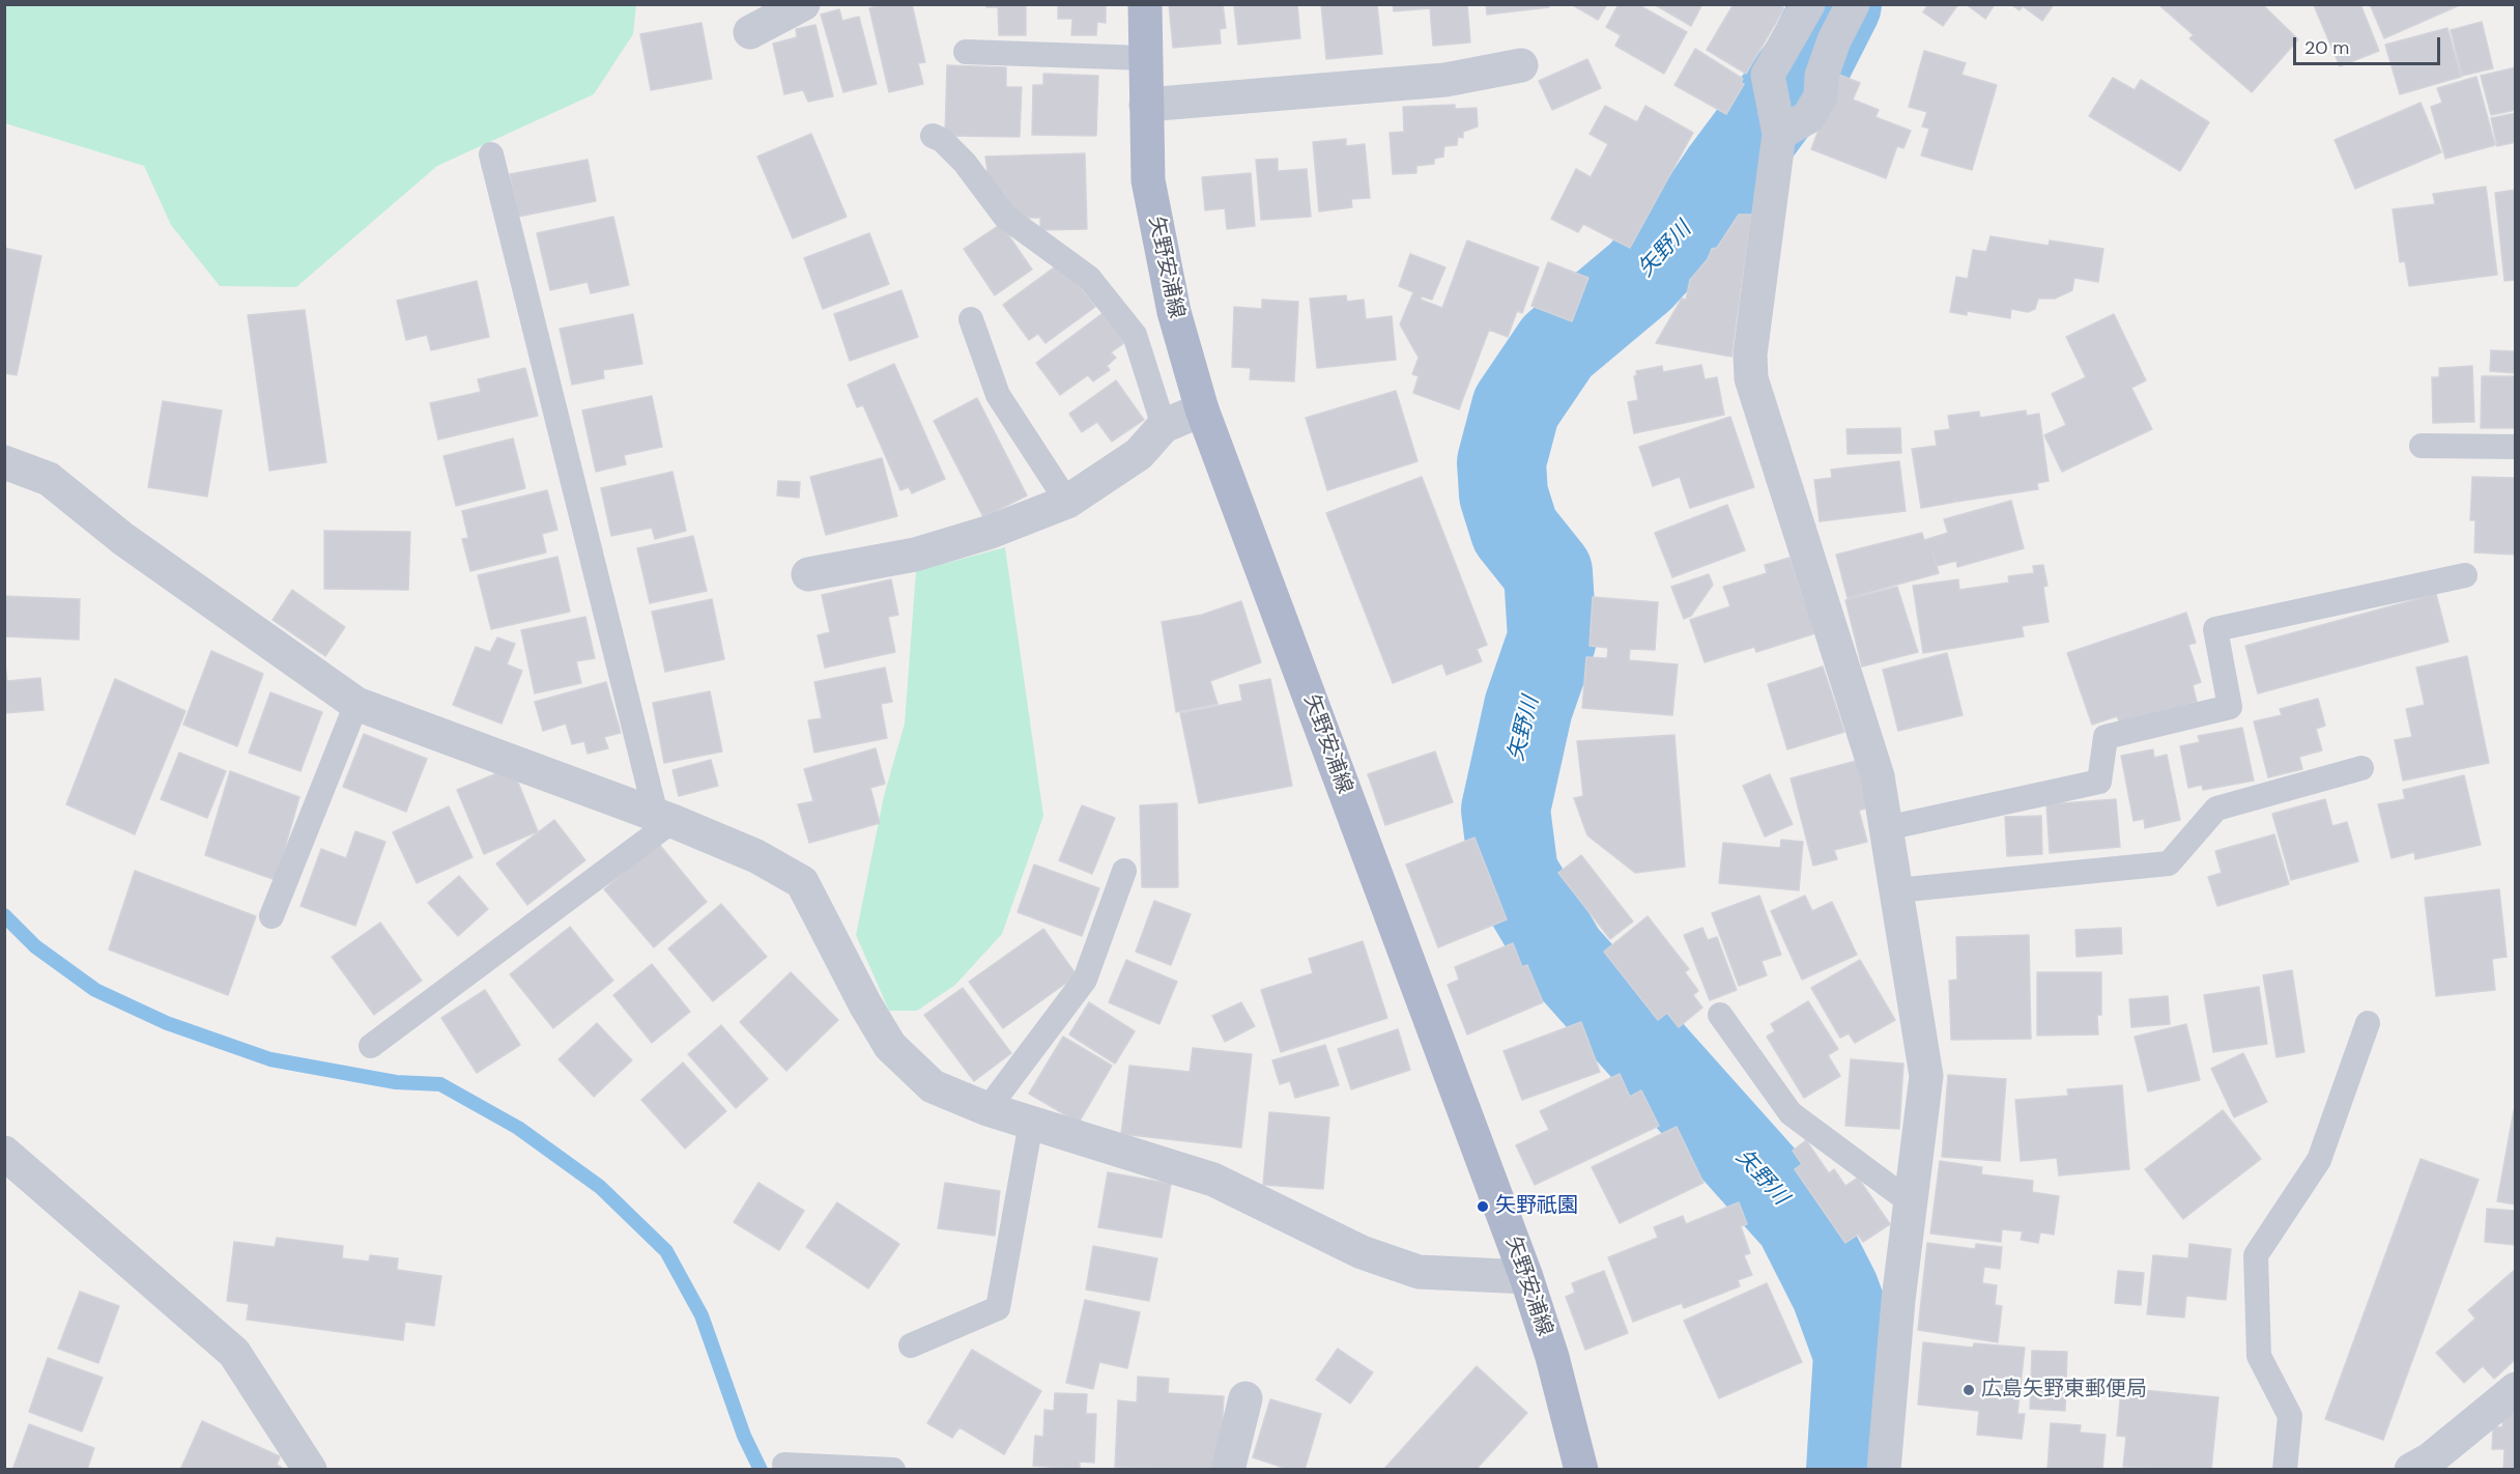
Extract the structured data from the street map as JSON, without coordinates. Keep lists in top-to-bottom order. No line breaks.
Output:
{"streets":{"main road":["矢野安浦線"]},"water":["矢野川"],"places":["矢野祇園","広島矢野東郵便局"],"scale_bar":"20 m"}
